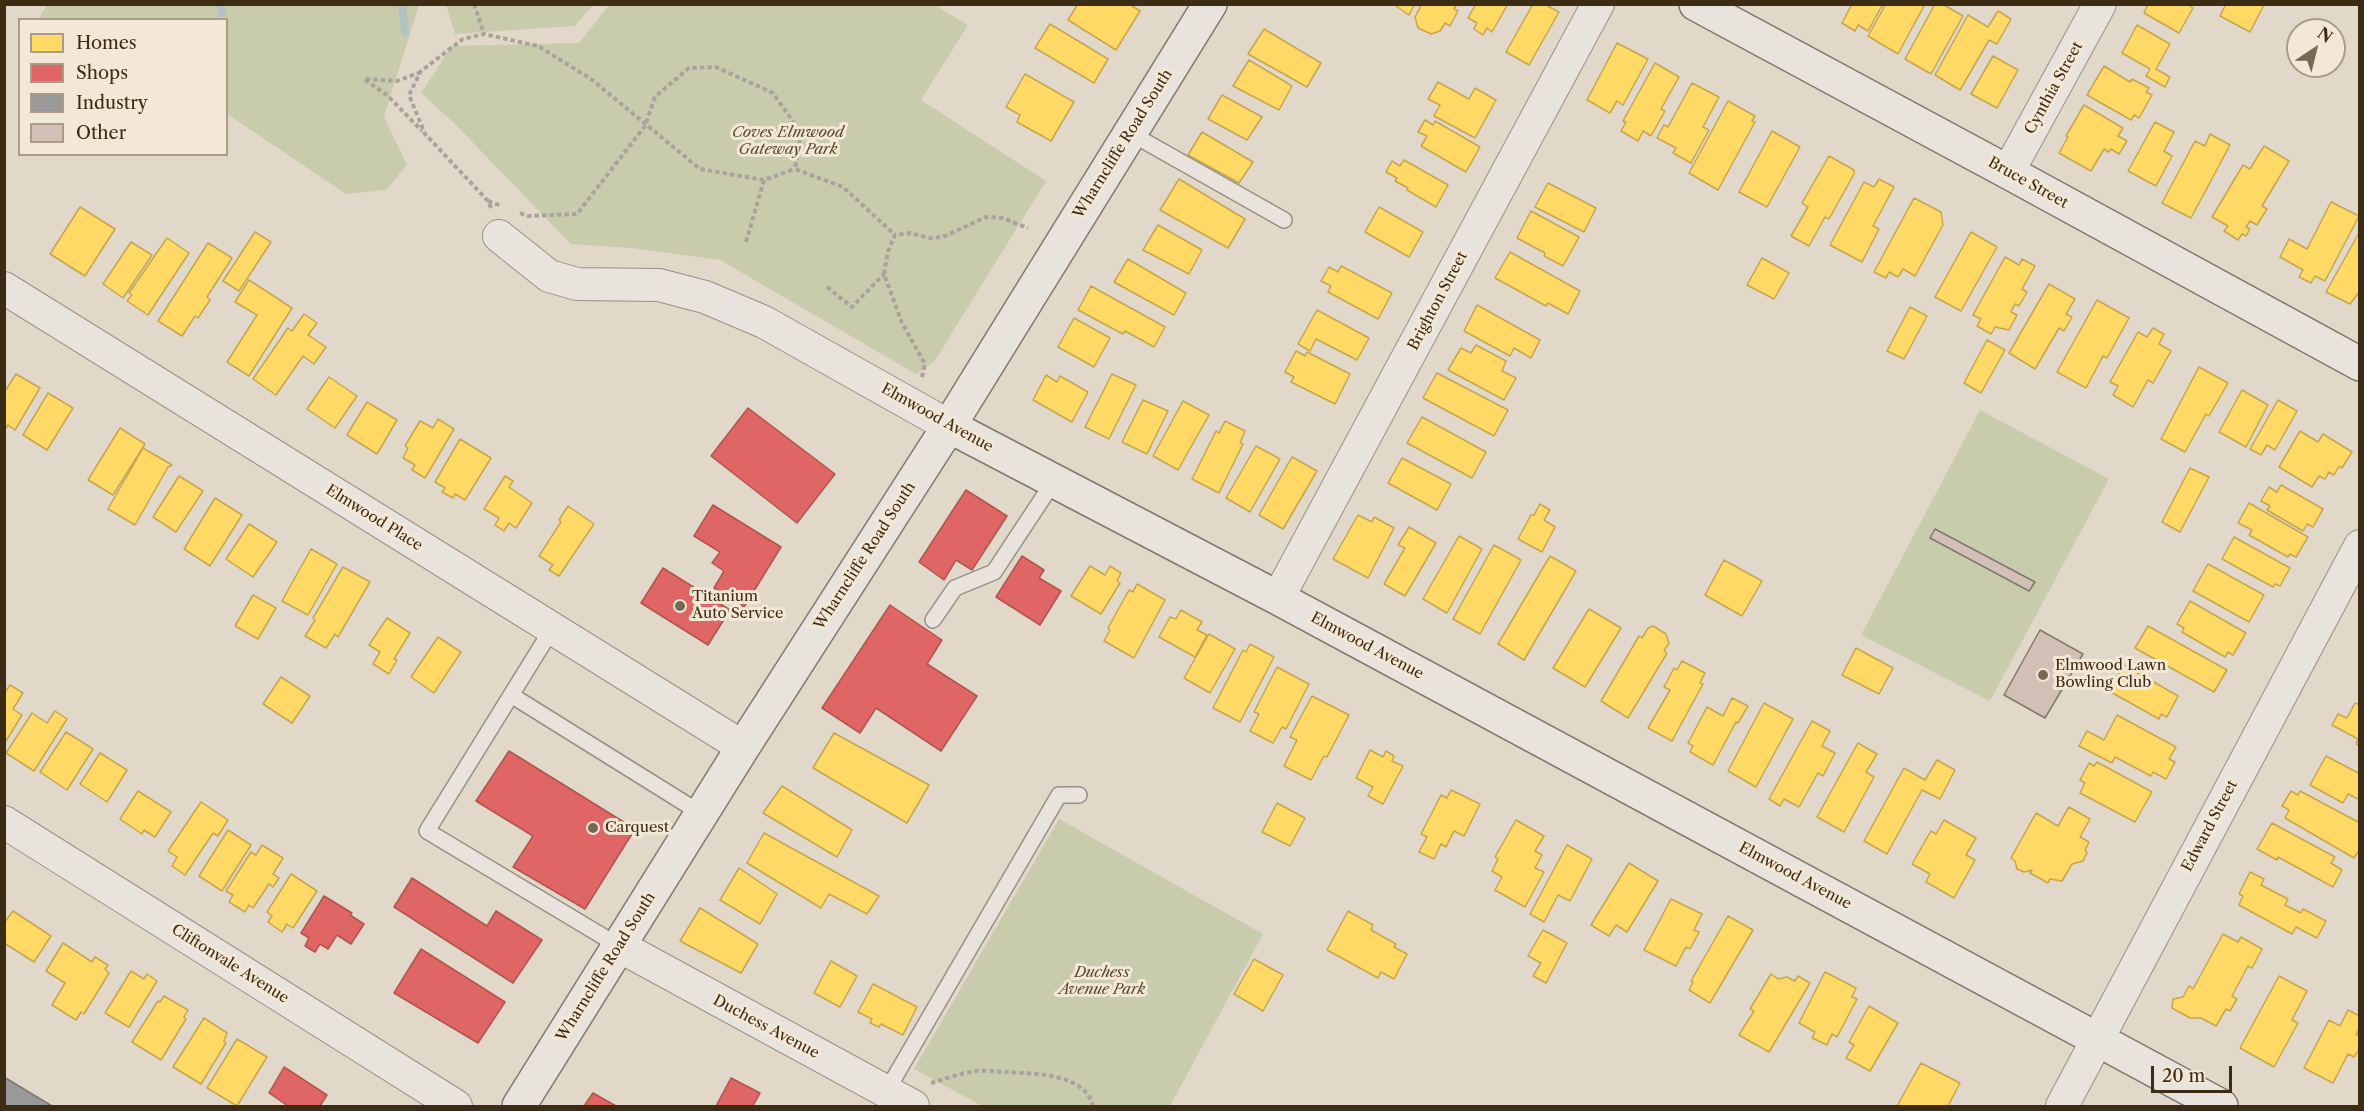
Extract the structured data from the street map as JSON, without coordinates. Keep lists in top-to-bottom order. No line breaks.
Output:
{"streets":{"street":["Cynthia Street","Wharncliffe Road South","Bruce Street","Brighton Street","Elmwood Avenue","Elmwood Place","Edward Street","Cliftonvale Avenue","Duchess Avenue"]},"crossings":[["Cynthia Street","Bruce Street"],["Wharncliffe Road South","Elmwood Avenue"],["Wharncliffe Road South","Elmwood Place"],["Wharncliffe Road South","Duchess Avenue"],["Brighton Street","Elmwood Avenue"],["Elmwood Avenue","Edward Street"]],"parks":["Coves Elmwood Gateway Park","Duchess Avenue Park"],"places":["Titanium Auto Service","Elmwood Lawn Bowling Club","Carquest"],"legend":["Homes","Shops","Industry","Other"],"scale_bar":"20 m","north":"top right"}
